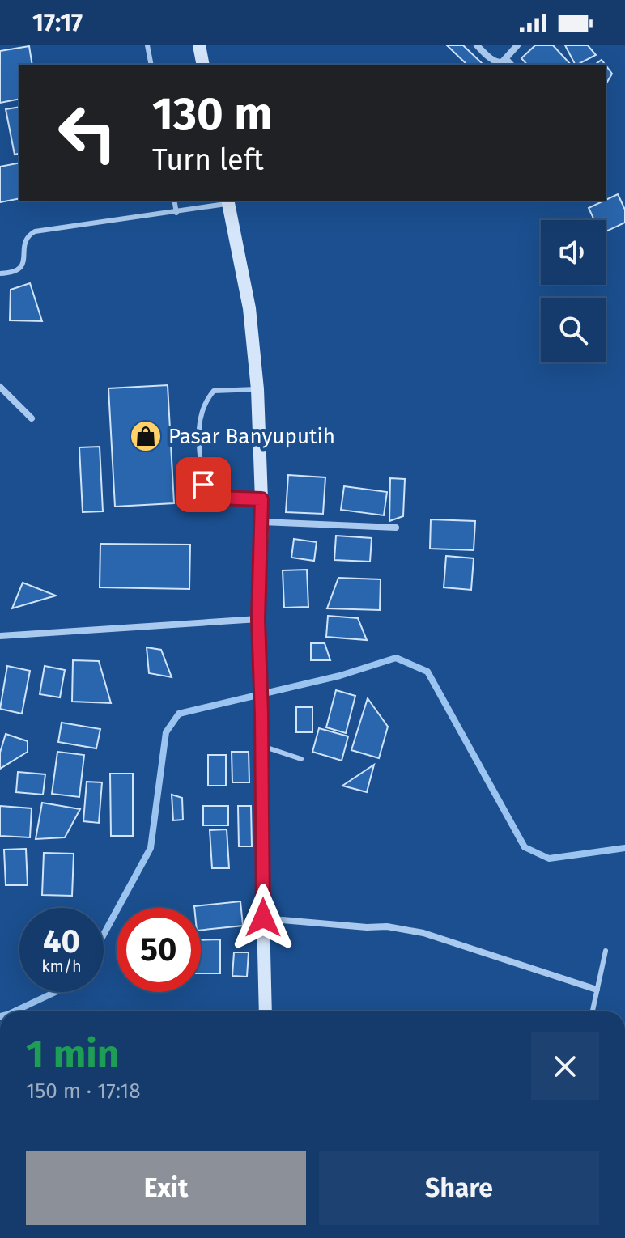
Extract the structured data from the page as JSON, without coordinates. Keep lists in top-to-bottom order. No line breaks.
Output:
{"places":{"shop":["Pasar Banyuputih"]},"page":{"status":"17:17","turn":["130 m","Turn left"],"speed":"40 km/h","limit":"50","heading":["1 min","150 m · 17:18"],"buttons":["Exit","Share"]}}
